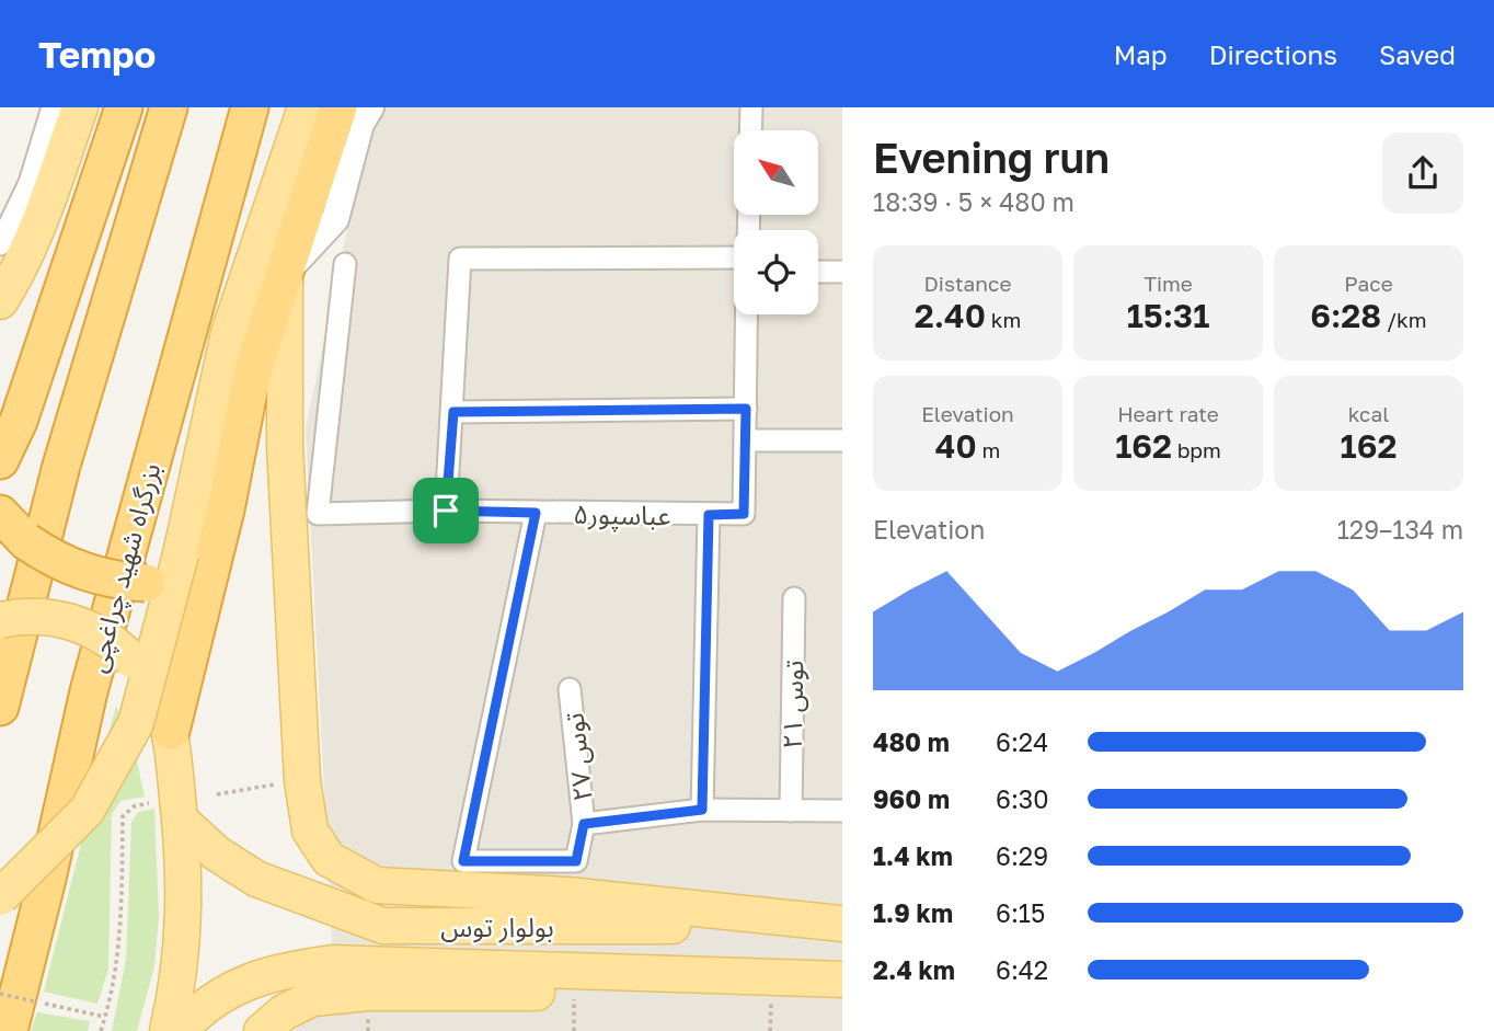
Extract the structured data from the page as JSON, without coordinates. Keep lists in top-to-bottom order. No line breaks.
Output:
{"streets":{"highway":["بزرگراه شهید چراغچی"],"main road":["بولوار توس"],"street":["عباسپور۵","توس ۲۱","توس ۲۷"]},"crossings":[["عباسپور۵","توس ۲۷"]],"north":"top left","page":{"header":"Tempo","nav":["Map","Directions","Saved"],"heading":["Evening run","18:39 · 5 × 480 m"],"stats":[["Distance","2.40 km"],["Time","15:31"],["Pace","6:28 /km"],["Elevation","40 m"],["Heart rate","162 bpm"],["kcal","162"]],"chart":["Elevation","129–134 m"],"list":[{"name":"480 m","note":"6:24"},{"name":"960 m","note":"6:30"},{"name":"1.4 km","note":"6:29"},{"name":"1.9 km","note":"6:15"},{"name":"2.4 km","note":"6:42"}]}}
